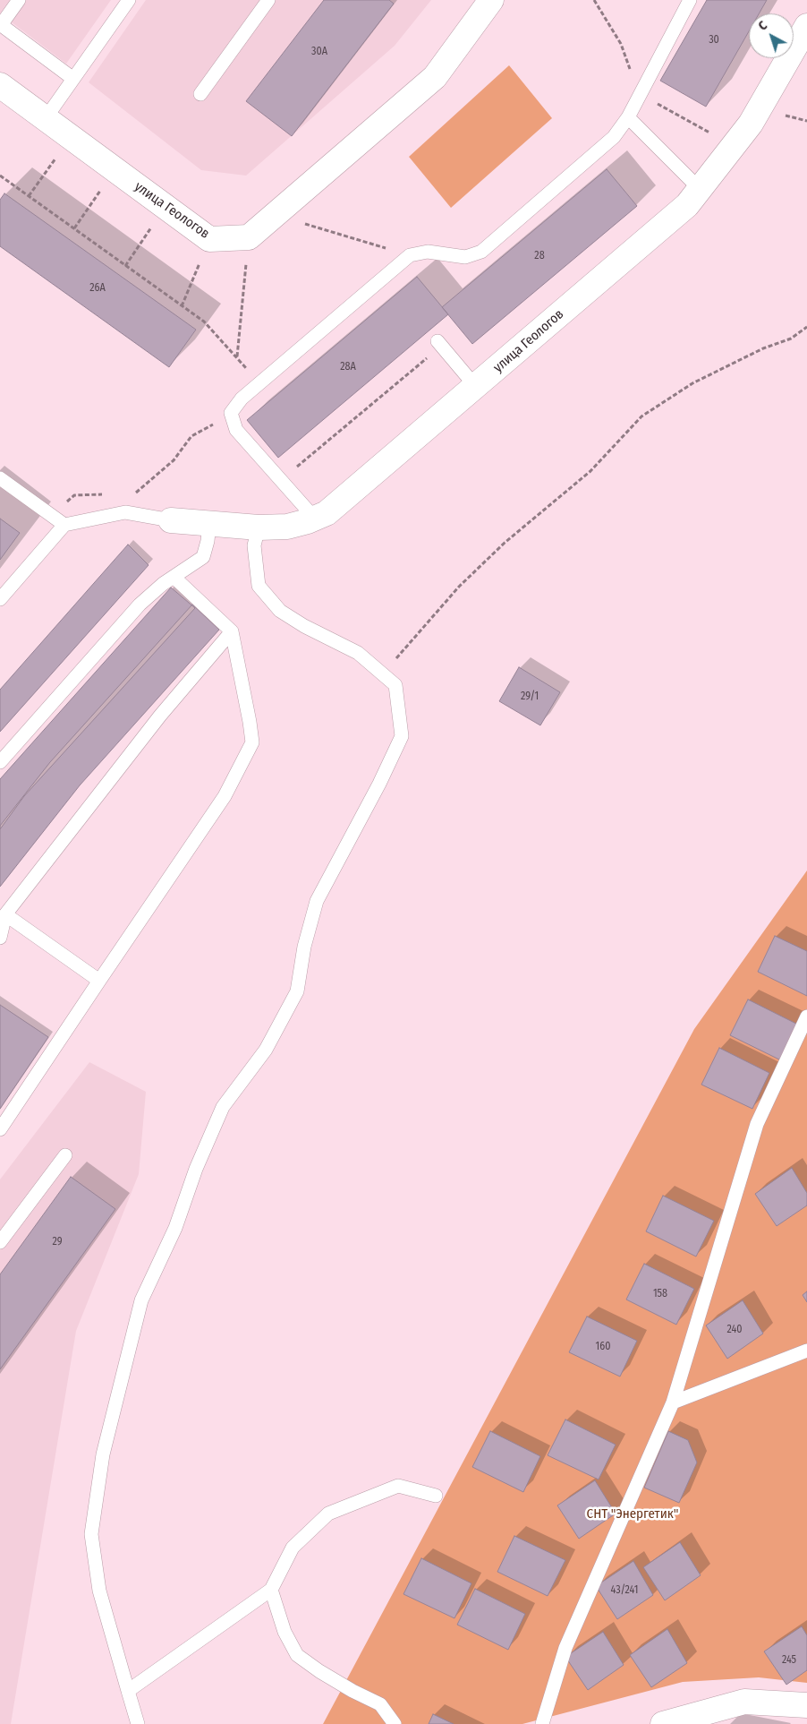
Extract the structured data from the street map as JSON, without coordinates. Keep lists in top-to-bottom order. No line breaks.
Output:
{"streets":{"street":["улица Геологов"]},"parks":["СНТ \"Энергетик\""],"house_numbers":["30","30А","28","26А","28А","29/1","29","158","240","160","43/241","245"],"north":"top left"}
